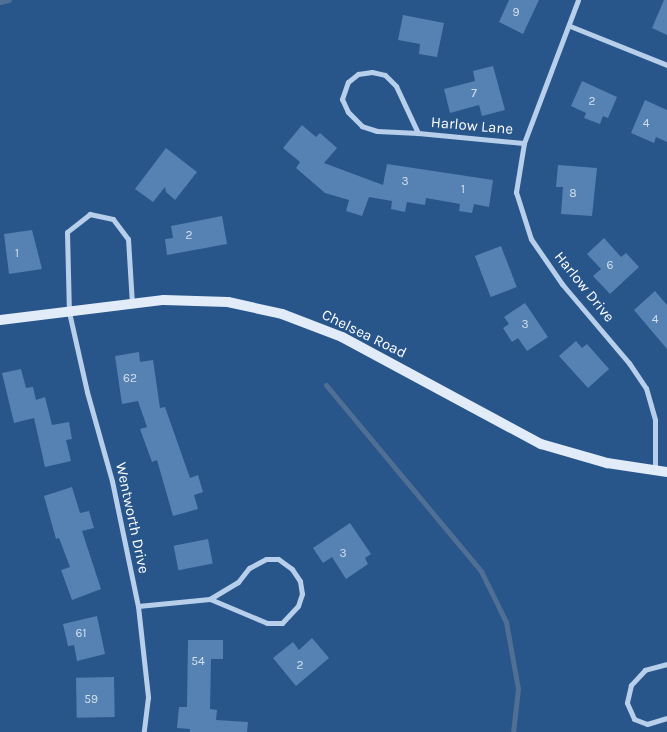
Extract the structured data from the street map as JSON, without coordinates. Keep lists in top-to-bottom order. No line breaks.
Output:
{"streets":{"street":["Harlow Lane","Harlow Drive","Chelsea Road","Wentworth Drive"]},"crossings":[["Harlow Lane","Harlow Drive"],["Harlow Drive","Chelsea Road"],["Chelsea Road","Wentworth Drive"]],"house_numbers":["9","7","2","4","3","1","8","2","1","6","4","3","62","3","61","54","2","59"]}
